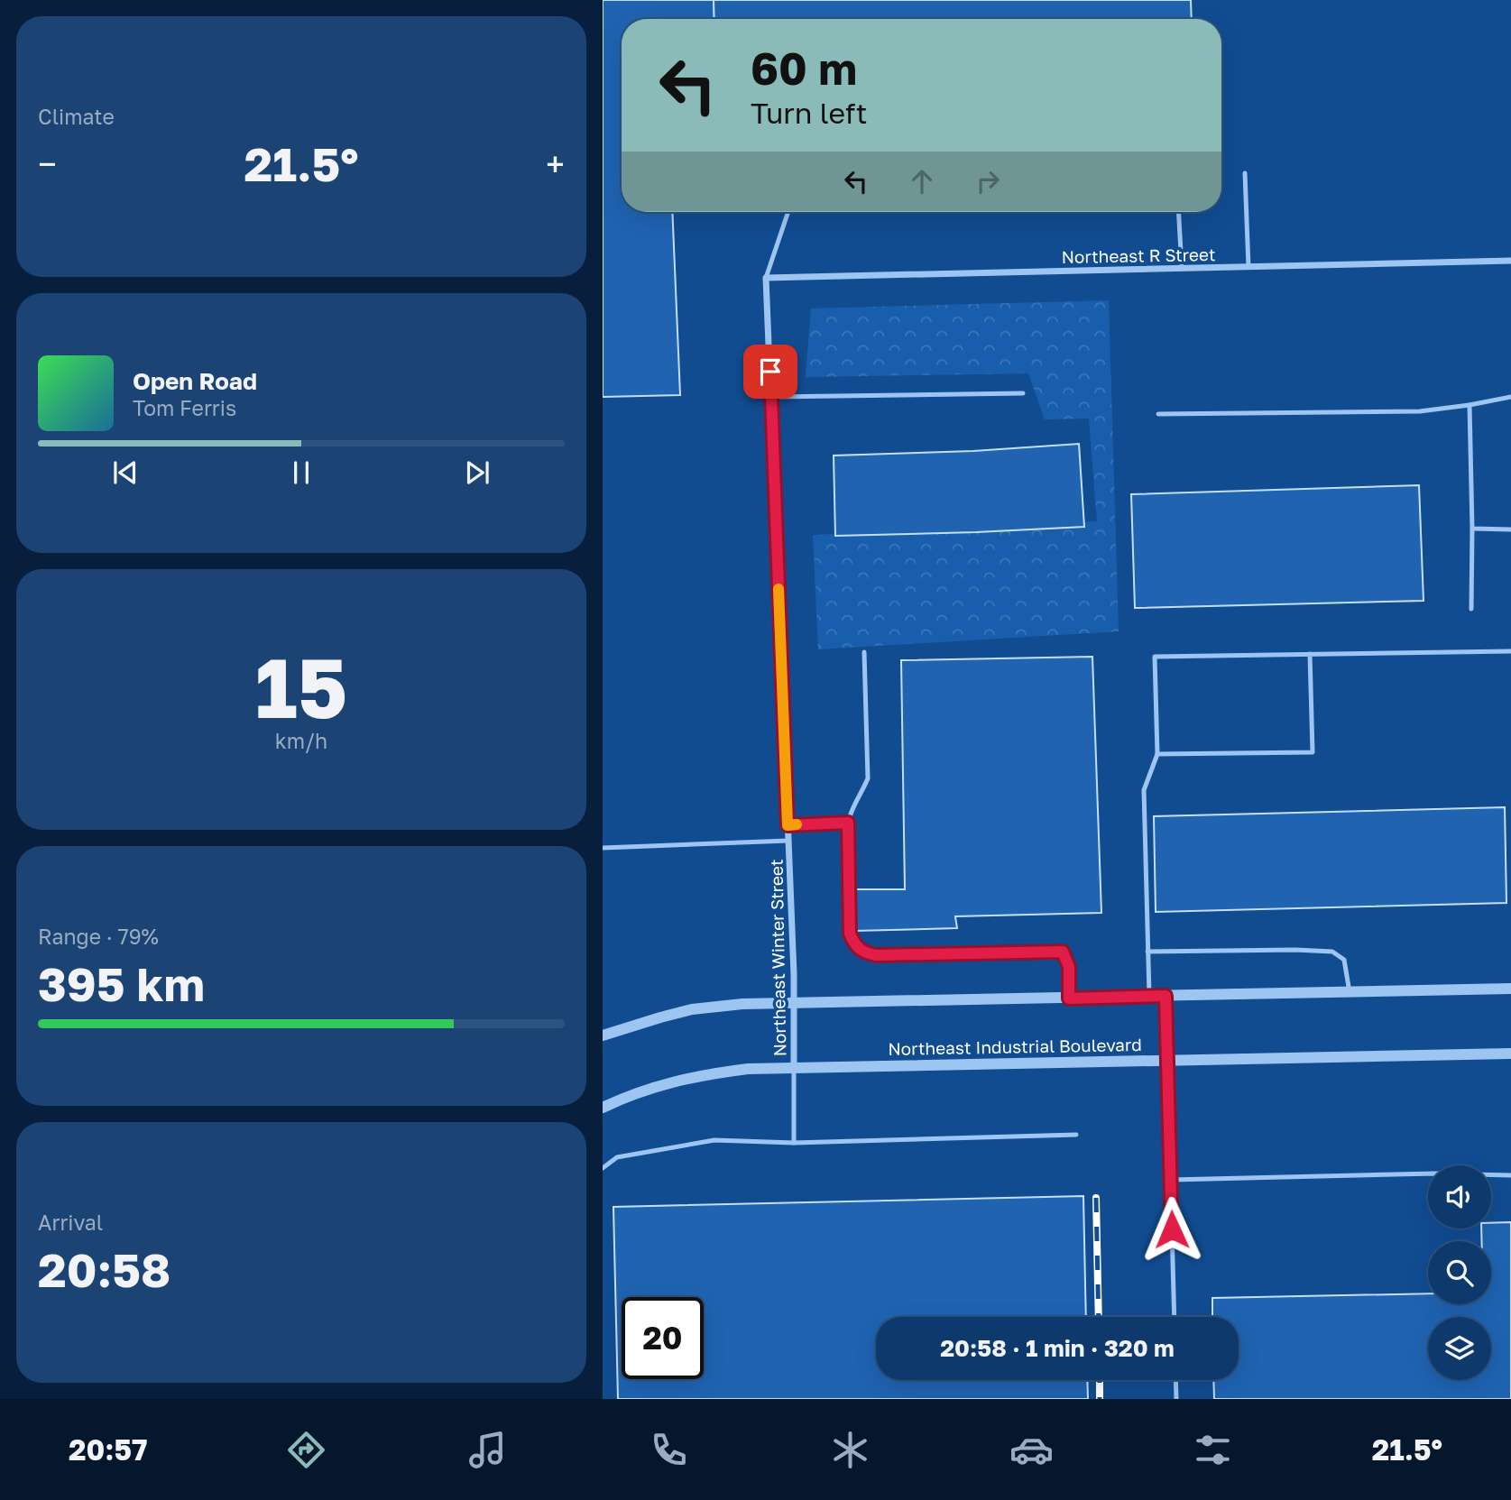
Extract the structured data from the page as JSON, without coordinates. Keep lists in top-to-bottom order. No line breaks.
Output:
{"streets":{"street":["Northeast R Street","Northeast Winter Street","Northeast Industrial Boulevard"]},"crossings":[["Northeast R Street","Northeast Winter Street"],["Northeast Winter Street","Northeast Industrial Boulevard"]],"page":{"tile":["Climate",["15","km/h"],["Range · 79%","395 km"],["Arrival","20:58"]],"turn":["60 m","Turn left"],"heat":["−","21.5°","+"],"song":["Open Road","Tom Ferris"],"limit":"20","trip":"20:58 · 1 min · 320 m","tabs":["20:57","21.5°"]}}
